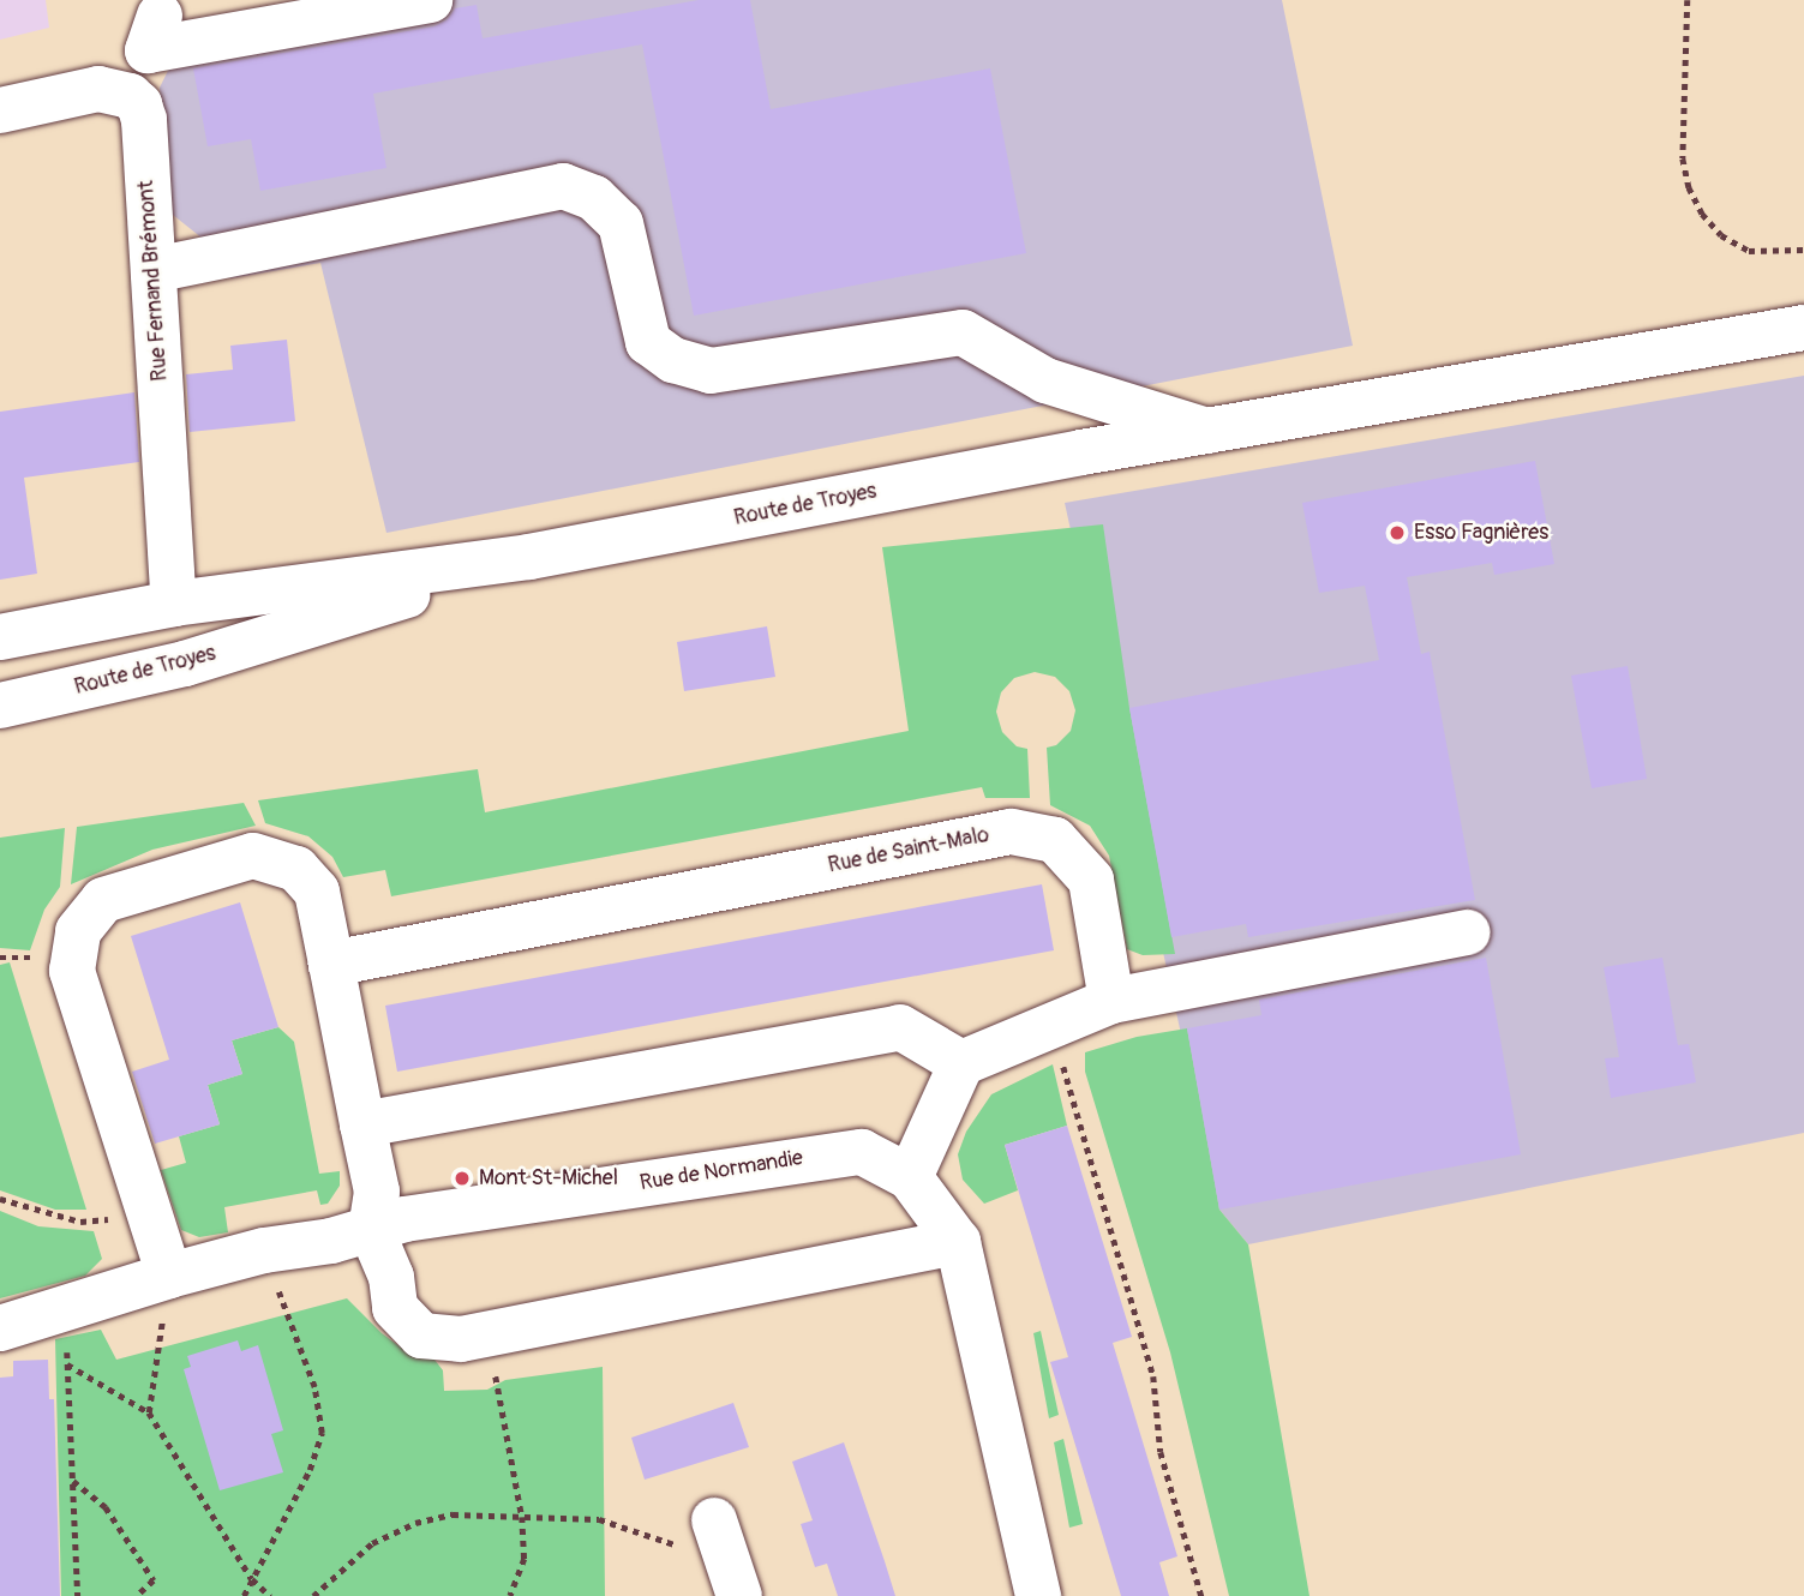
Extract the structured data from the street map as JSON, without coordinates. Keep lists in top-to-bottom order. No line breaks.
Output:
{"streets":{"street":["Rue Fernand Brémont","Route de Troyes","Rue de Saint-Malo","Rue de Normandie"]},"crossings":[["Rue Fernand Brémont","Route de Troyes"]],"places":["Esso Fagnières","Mont St-Michel"]}
